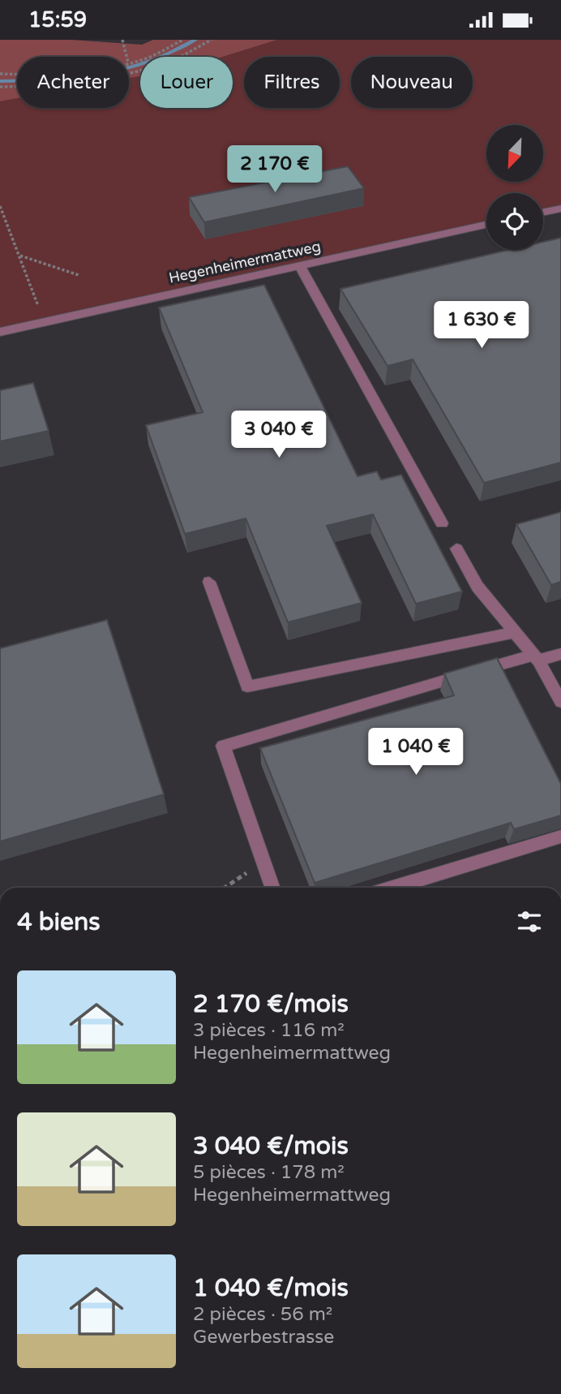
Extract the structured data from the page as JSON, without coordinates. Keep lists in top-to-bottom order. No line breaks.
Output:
{"streets":{"street":["Hegenheimermattweg"]},"north":"bottom left","page":{"status":"15:59","chip":["Acheter","Louer","Filtres","Nouveau"],"price":["2 170 €","1 630 €","3 040 €","1 040 €"],"heading":"4 biens","list":[{"name":"2 170 €/mois","note":"3 pièces · 116 m² · Hegenheimermattweg"},{"name":"3 040 €/mois","note":"5 pièces · 178 m² · Hegenheimermattweg"},{"name":"1 040 €/mois","note":"2 pièces · 56 m² · Gewerbestrasse"}]}}
